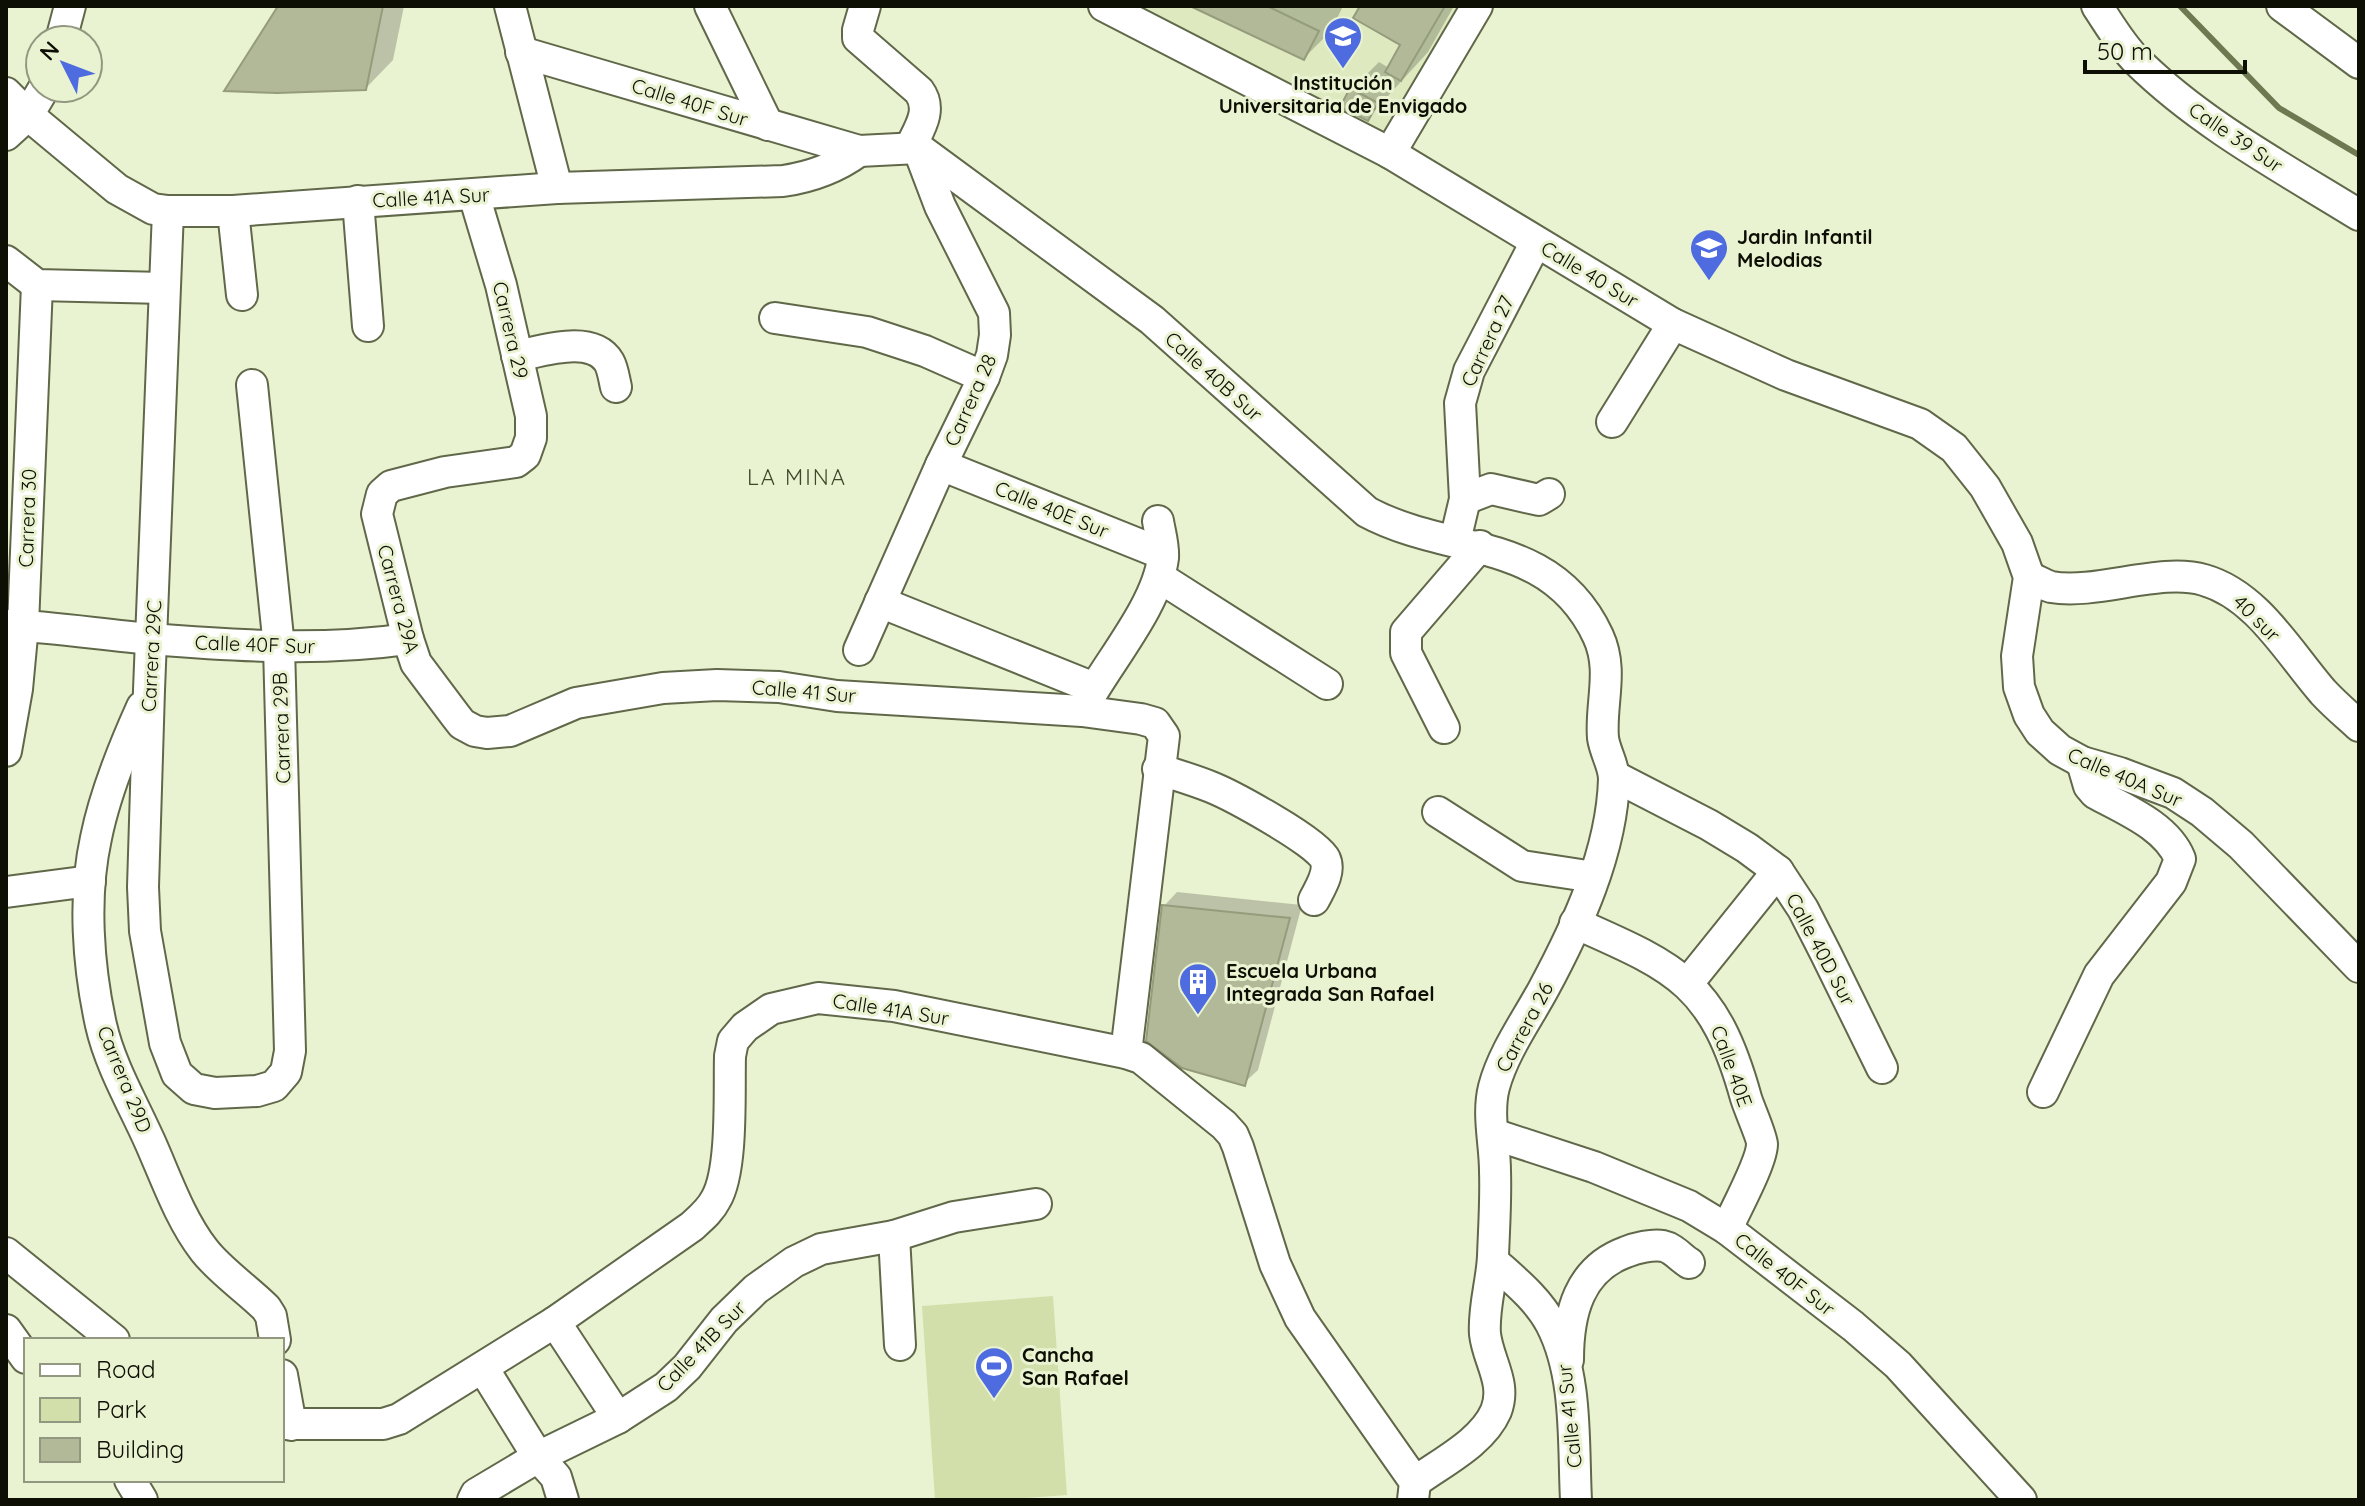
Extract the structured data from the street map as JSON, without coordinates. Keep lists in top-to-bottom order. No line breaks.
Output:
{"streets":{"street":["Calle 40F Sur","Calle 39 Sur","Calle 41A Sur","Calle 40 Sur","Carrera 29","Carrera 27","Calle 40B Sur","Carrera 28","Calle 40E Sur","Carrera 30","Carrera 29A","40 sur","Carrera 29C","Calle 41 Sur","Carrera 29B","Calle 40A Sur","Calle 40D Sur","Carrera 26","Calle 40E","Carrera 29D","Calle 41B Sur"]},"crossings":[["Calle 40F Sur","Calle 41A Sur"],["Calle 40F Sur","Carrera 30"],["Calle 40F Sur","Carrera 29A"],["Calle 40F Sur","Carrera 29C"],["Calle 40F Sur","Carrera 29B"],["Calle 40F Sur","Carrera 26"],["Calle 40F Sur","Calle 40E"],["Calle 41A Sur","Carrera 29"],["Calle 41A Sur","Carrera 29C"],["Calle 41A Sur","Carrera 26"],["Calle 40 Sur","Carrera 27"],["Calle 40 Sur","40 sur"],["Calle 40 Sur","Calle 40A Sur"],["Carrera 29","Carrera 29A"],["Carrera 27","Calle 40B Sur"],["Calle 40B Sur","Carrera 28"],["Calle 40B Sur","Carrera 26"],["Carrera 28","Calle 40E Sur"],["Carrera 29A","Calle 41 Sur"],["40 sur","Calle 40A Sur"],["Carrera 29C","Carrera 29B"],["Carrera 29C","Carrera 29D"],["Calle 41 Sur","Carrera 26"],["Calle 40D Sur","Carrera 26"],["Carrera 26","Calle 40E"]],"districts":["LA MINA"],"places":{"school or university":["Institución Universitaria de Envigado","Jardin Infantil Melodias"],"building":["Escuela Urbana Integrada San Rafael"],"sports":["Cancha San Rafael"]},"legend":["Road","Park","Building"],"scale_bar":"50 m","north":"top left"}
